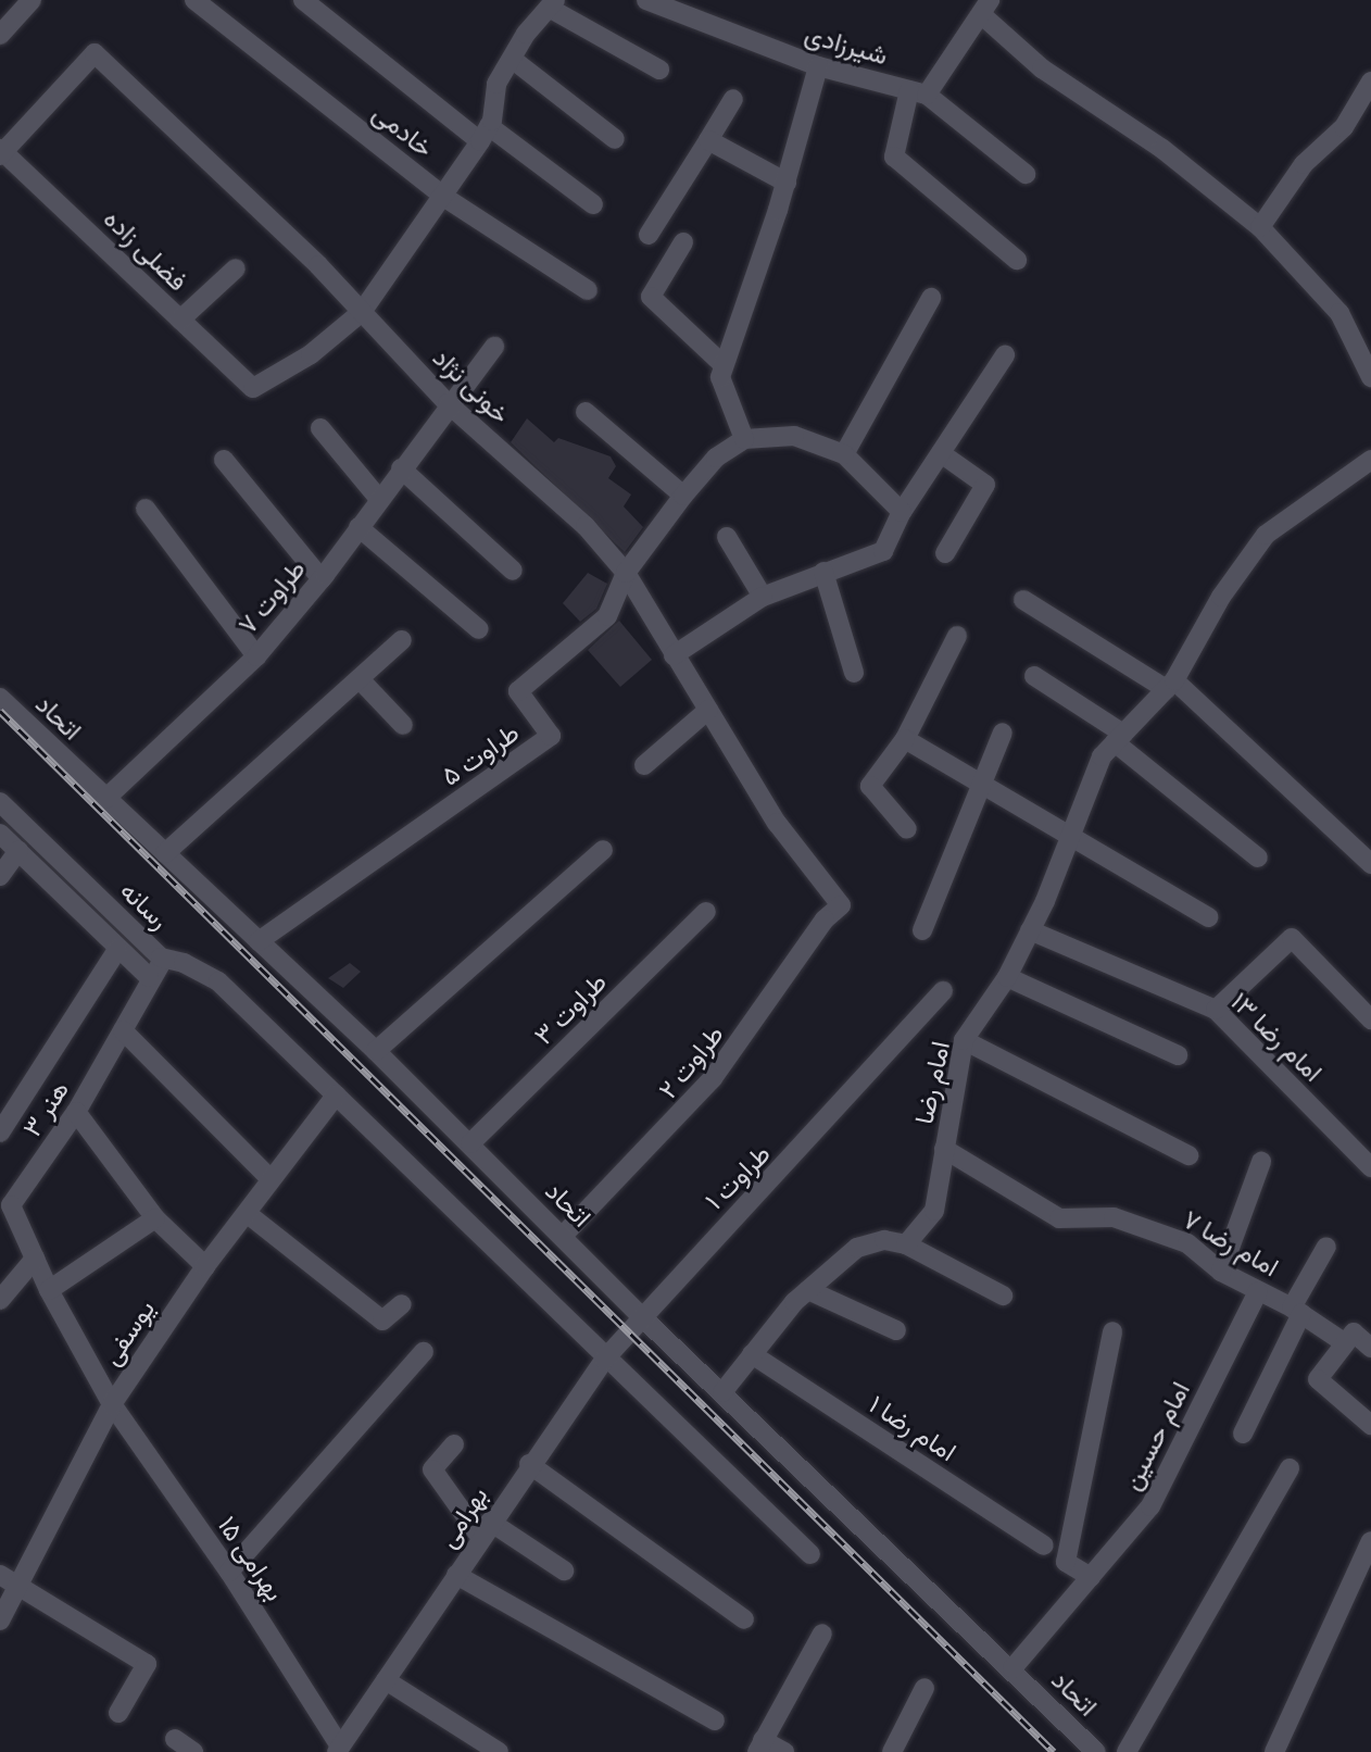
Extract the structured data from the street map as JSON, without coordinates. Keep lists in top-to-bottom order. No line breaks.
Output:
{"streets":{"street":["شیرزادی","خادمی","فضلی زاده","خونی نژاد","طراوت ۷","اتحاد","طراوت ۵","رسانه","طراوت ۳","امام رضا ۱۳","طراوت ۲","امام رضا","هنر ۳","طراوت ۱","امام رضا ۷","یوسفی","امام رضا ۱","امام حسین","بهرامی","بهرامی ۱۵"]},"crossings":[["فضلی زاده","خونی نژاد"],["خونی نژاد","طراوت ۷"],["خونی نژاد","طراوت ۵"],["خونی نژاد","طراوت ۲"],["طراوت ۷","اتحاد"],["اتحاد","طراوت ۵"],["اتحاد","طراوت ۳"],["اتحاد","طراوت ۲"],["اتحاد","طراوت ۱"],["اتحاد","امام حسین"],["اتحاد","بهرامی"],["رسانه","هنر ۳"],["امام رضا ۱۳","امام رضا"],["امام رضا","امام رضا ۷"],["هنر ۳","یوسفی"],["هنر ۳","بهرامی ۱۵"],["طراوت ۱","بهرامی"],["امام رضا ۷","امام حسین"],["یوسفی","بهرامی ۱۵"],["بهرامی","بهرامی ۱۵"]]}
